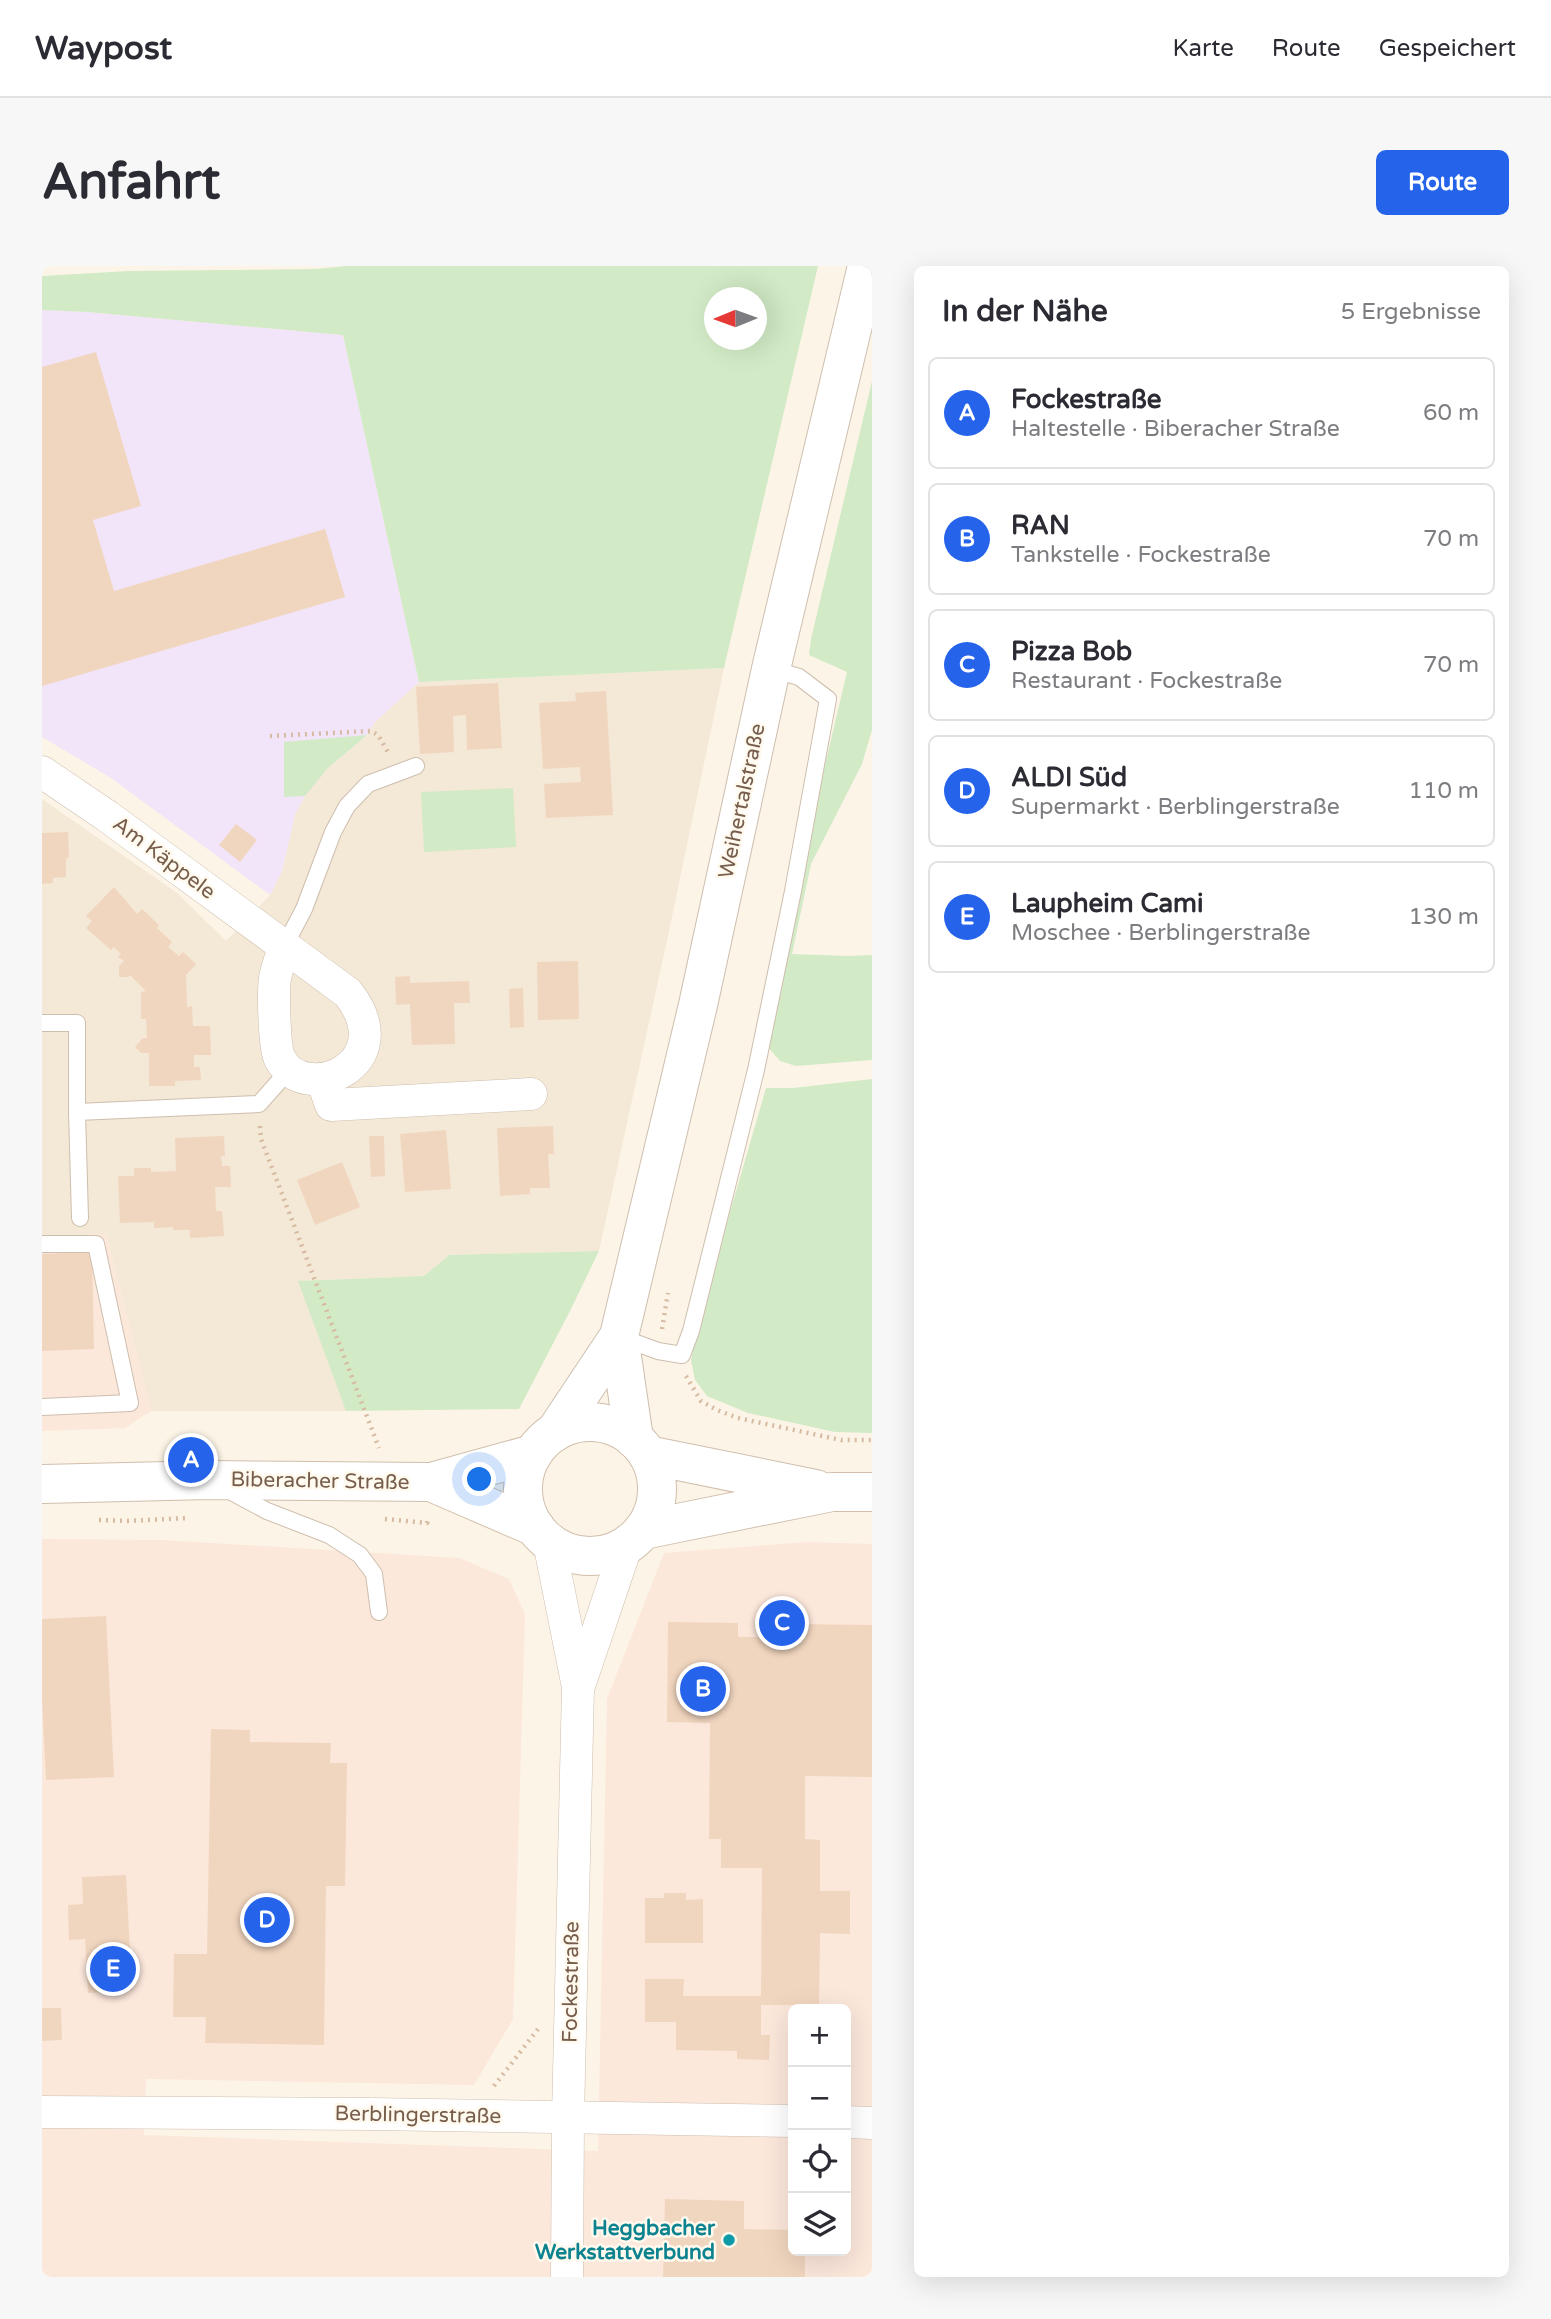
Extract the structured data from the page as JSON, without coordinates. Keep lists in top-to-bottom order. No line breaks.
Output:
{"streets":{"main road":["Weihertalstraße","Biberacher Straße"],"street":["Am Käppele","Fockestraße","Berblingerstraße"]},"crossings":[["Weihertalstraße","Biberacher Straße"],["Weihertalstraße","Fockestraße"],["Biberacher Straße","Fockestraße"],["Fockestraße","Berblingerstraße"]],"places":["Heggbacher Werkstattverbund"],"north":"left","page":{"header":"Waypost","nav":["Karte","Route","Gespeichert"],"buttons":"Route","title":"Anfahrt","heading":["In der Nähe","5 Ergebnisse"],"list":[{"mark":"A","name":"Fockestraße","note":"Haltestelle · Biberacher Straße","value":"60 m"},{"mark":"B","name":"RAN","note":"Tankstelle · Fockestraße","value":"70 m"},{"mark":"C","name":"Pizza Bob","note":"Restaurant · Fockestraße","value":"70 m"},{"mark":"D","name":"ALDI Süd","note":"Supermarkt · Berblingerstraße","value":"110 m"},{"mark":"E","name":"Laupheim Cami","note":"Moschee · Berblingerstraße","value":"130 m"}],"pins":["A","C","B","D","E"],"map_buttons":["+","−"]}}
